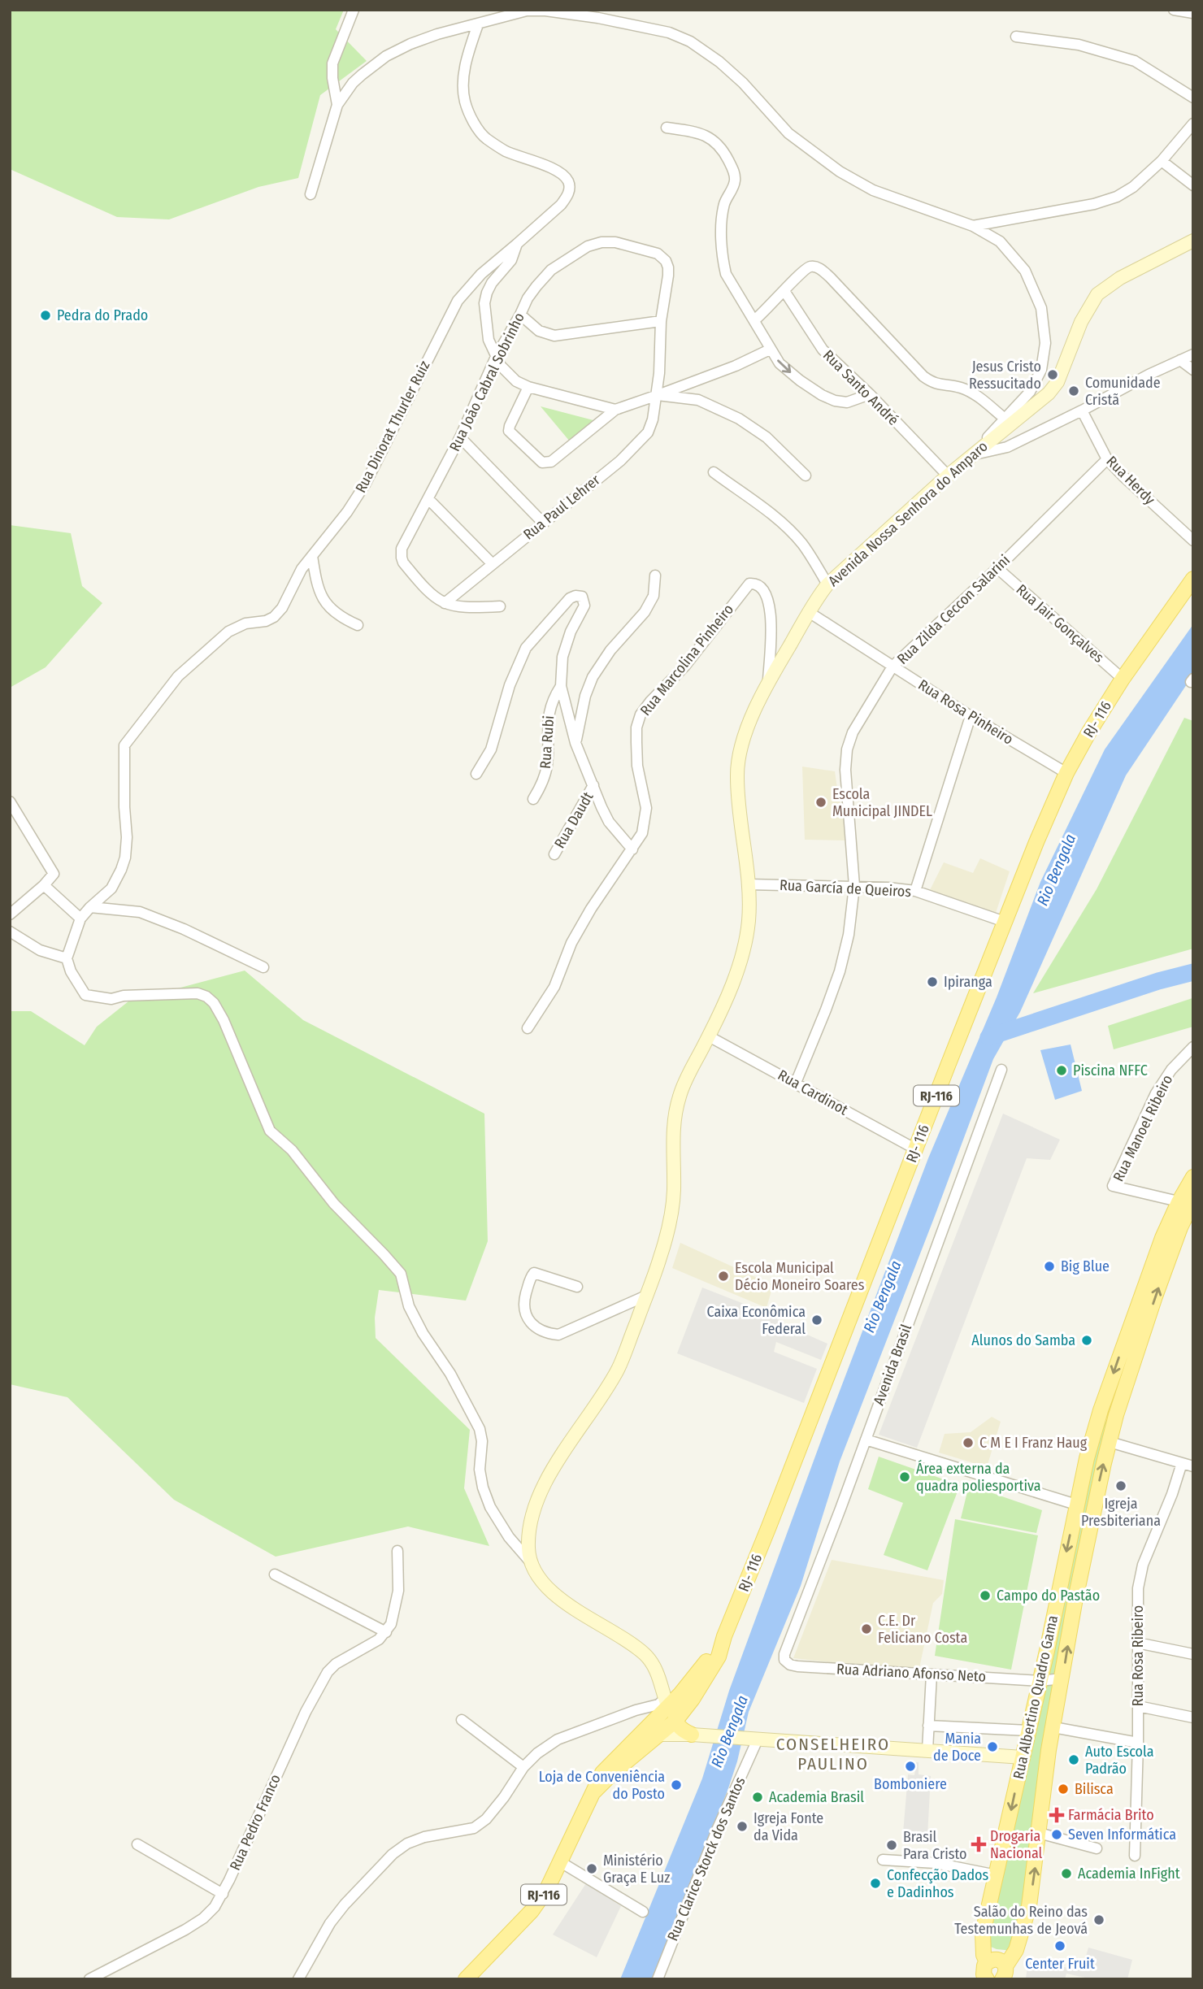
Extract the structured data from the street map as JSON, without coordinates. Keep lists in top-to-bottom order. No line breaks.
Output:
{"streets":{"main road":["RJ- 116","RJ-116","Rua Albertino Quadro Gama"],"street":["Rua João Cabral Sobrinho","Rua Santo André","Rua Dinorat Thurler Ruiz","Rua Herdy","Rua Paul Lehrer","Avenida Nossa Senhora do Amparo","Rua Zilda Ceccon Salarini","Rua Jair Gonçalves","Rua Marcolina Pinheiro","Rua Rosa Pinheiro","Rua Rubi","Rua Daudt","Rua García de Queiros","Rua Cardinot","Rua Manoel Ribeiro","Avenida Brasil","Rua Rosa Ribeiro","Rua Adriano Afonso Neto","Rua Pedro Franco","Rua Clarice Storck dos Santos"]},"crossings":[["Rua João Cabral Sobrinho","Rua Dinorat Thurler Ruiz"],["Rua João Cabral Sobrinho","Rua Paul Lehrer"],["Rua Santo André","Avenida Nossa Senhora do Amparo"],["Rua Herdy","Rua Zilda Ceccon Salarini"],["Avenida Nossa Senhora do Amparo","Rua Marcolina Pinheiro"],["Avenida Nossa Senhora do Amparo","Rua Rosa Pinheiro"],["Avenida Nossa Senhora do Amparo","Rua García de Queiros"],["Avenida Nossa Senhora do Amparo","Rua Cardinot"],["Rua Zilda Ceccon Salarini","Rua Jair Gonçalves"],["Rua Zilda Ceccon Salarini","Rua Rosa Pinheiro"],["Rua Zilda Ceccon Salarini","Rua García de Queiros"],["Rua Zilda Ceccon Salarini","Rua Cardinot"],["Rua Jair Gonçalves","RJ- 116"],["Rua Rosa Pinheiro","RJ- 116"],["RJ- 116","Rua García de Queiros"],["RJ- 116","Rua Cardinot"],["RJ- 116","RJ-116"],["Rua Manoel Ribeiro","Rua Albertino Quadro Gama"],["Avenida Brasil","Rua Adriano Afonso Neto"],["Rua Adriano Afonso Neto","Rua Albertino Quadro Gama"]],"districts":["CONSELHEIRO PAULINO"],"water":["Rio Bengala"],"places":{"other":["Pedra do Prado","Jesus Cristo Ressucitado","Comunidade Cristã","Escola Municipal JINDEL","Ipiranga","Piscina NFFC","Big Blue","Escola Municipal Décio Moneiro Soares","Caixa Econômica Federal","Alunos do Samba","C M E I Franz Haug","Área externa da quadra poliesportiva","Igreja Presbiteriana","Campo do Pastão","C.E. Dr Feliciano Costa","Mania de Doce","Auto Escola Padrão","Bomboniere","Loja de Conveniência do Posto","Bilisca","Academia Brasil","Igreja Fonte da Vida","Seven Informática","Brasil Para Cristo","Ministério Graça E Luz","Academia InFight","Confecção Dados e Dadinhos","Salão do Reino das Testemunhas de Jeová","Center Fruit"],"health":["Farmácia Brito","Drogaria Nacional"]}}
